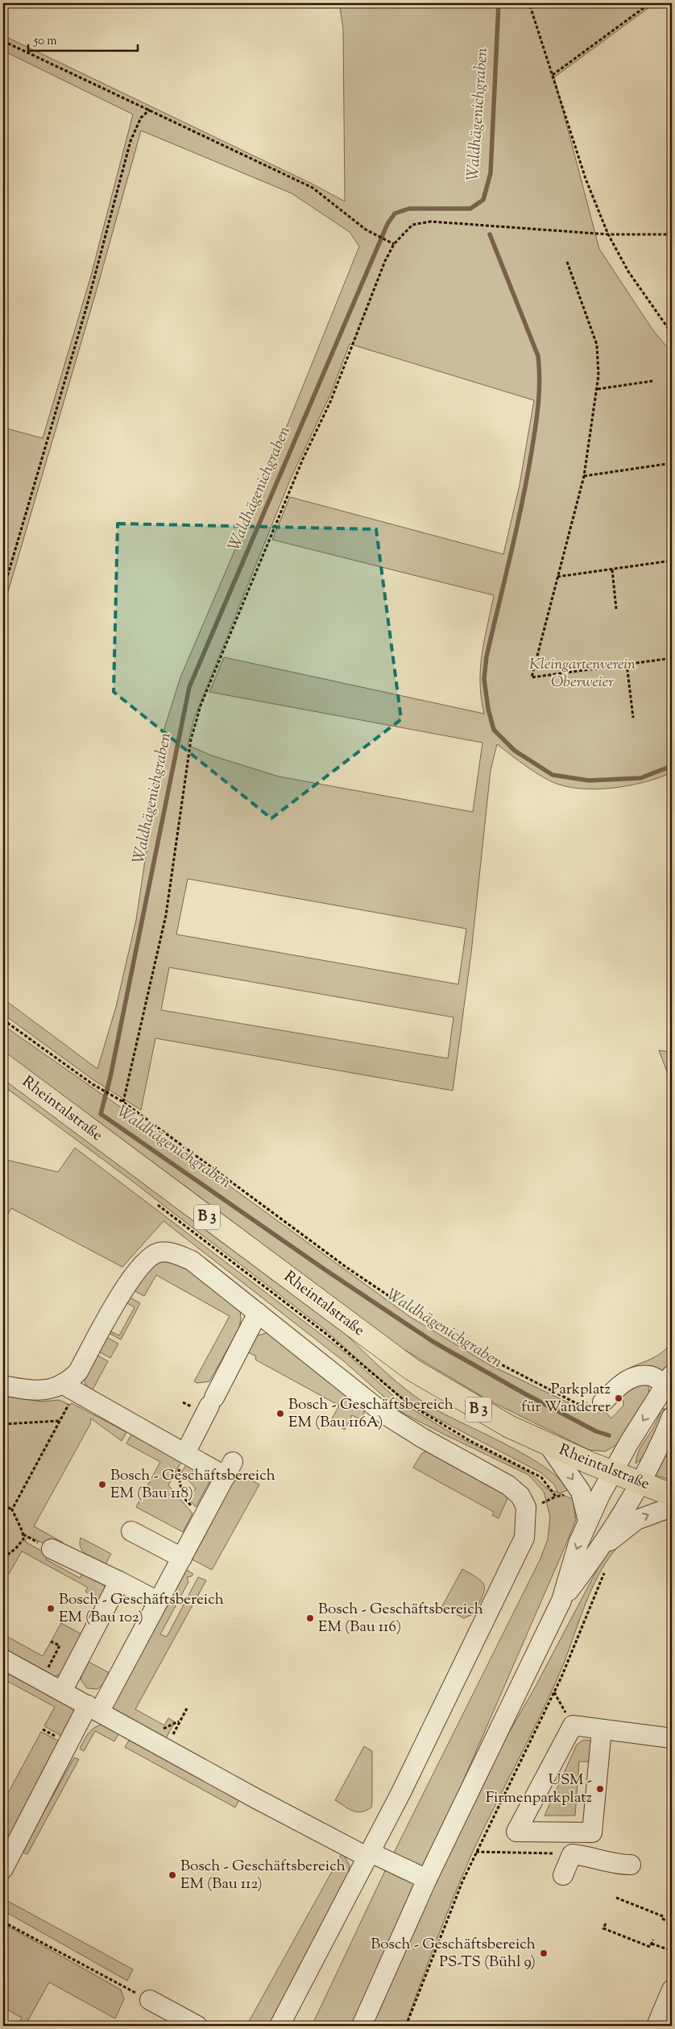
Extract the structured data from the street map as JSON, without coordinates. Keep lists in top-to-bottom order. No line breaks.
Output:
{"streets":{"main road":["Rheintalstraße","B 3"]},"water":["Waldhägenichgraben"],"parks":["Kleingartenverein Oberweier"],"places":["Parkplatz für Wanderer","Bosch - Geschäftsbereich EM (Bau 116A)","Bosch - Geschäftsbereich EM (Bau 118)","Bosch - Geschäftsbereich EM (Bau 102)","Bosch - Geschäftsbereich EM (Bau 116)","USM - Firmenparkplatz","Bosch - Geschäftsbereich EM (Bau 112)","Bosch - Geschäftsbereich PS-TS (Bühl 9)"],"scale_bar":"50 m"}
